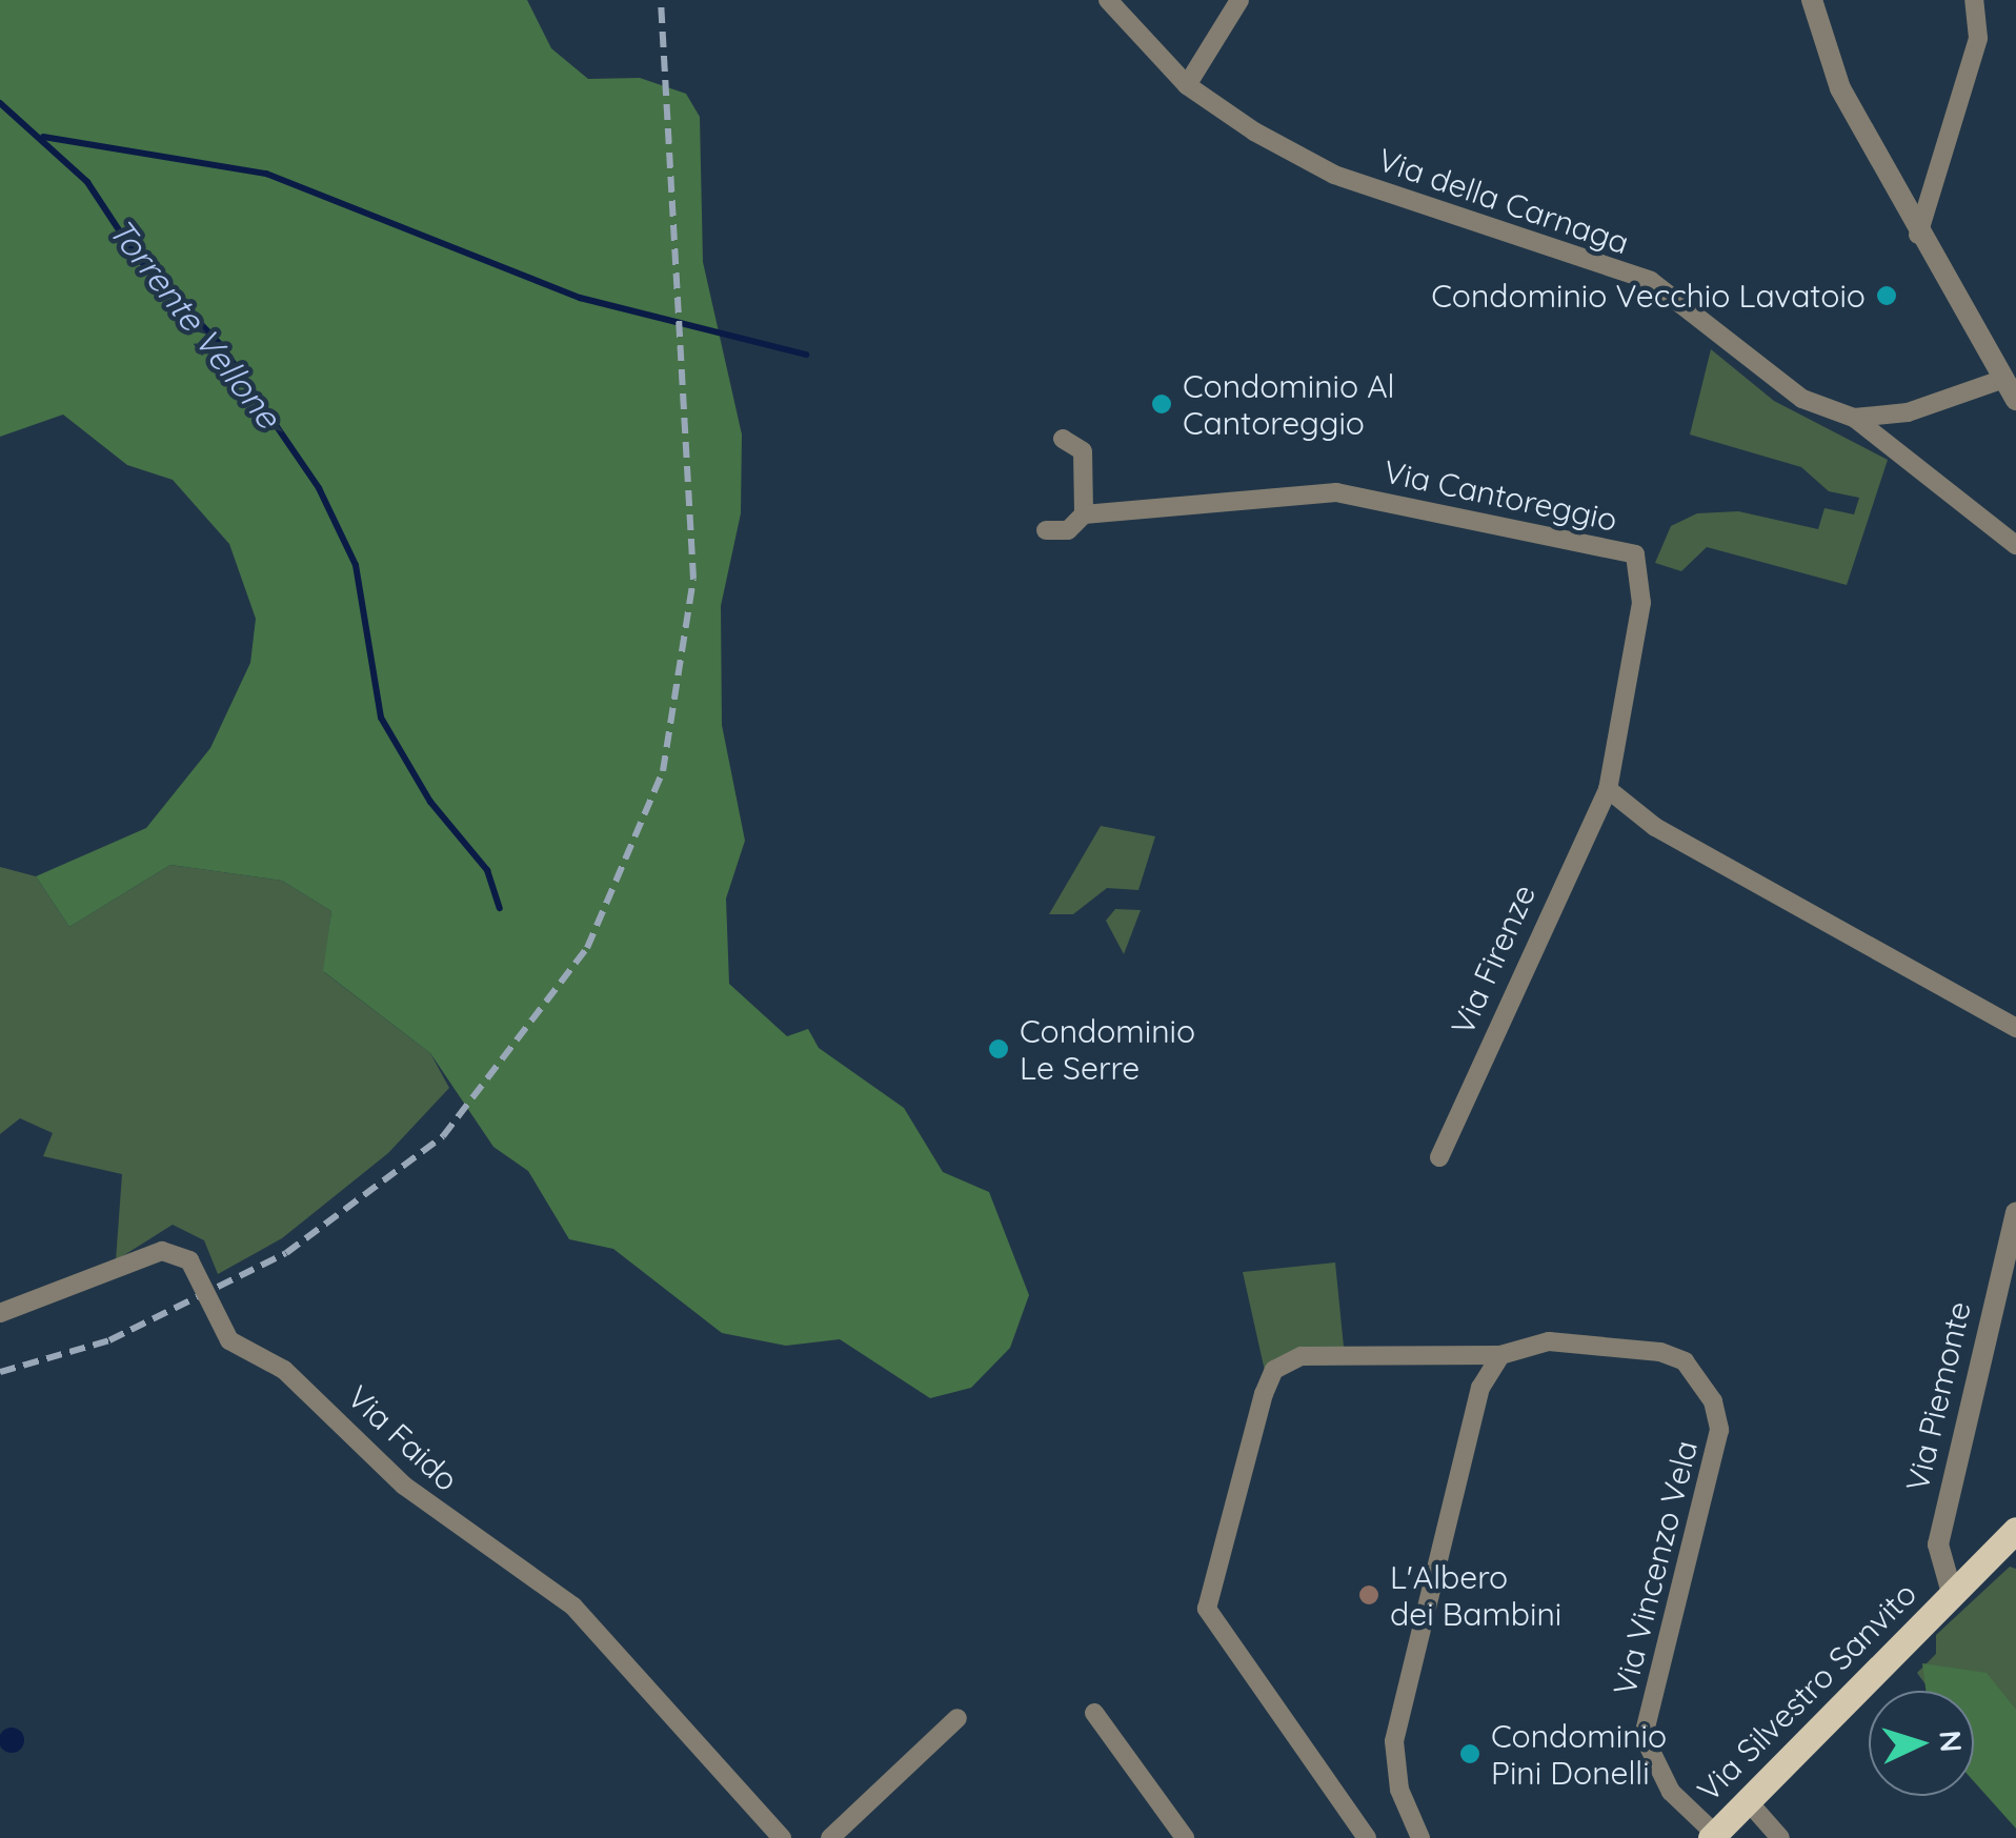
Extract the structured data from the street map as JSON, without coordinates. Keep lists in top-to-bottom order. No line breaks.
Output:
{"streets":{"main road":["Via Silvestro Sanvito"],"street":["Via della Carnaga","Via Cantoreggio","Via Firenze","Via Piemonte","Via Faido","Via Vincenzo Vela"]},"crossings":[["Via Cantoreggio","Via Firenze"],["Via Piemonte","Via Silvestro Sanvito"],["Via Vincenzo Vela","Via Silvestro Sanvito"]],"water":["Torrente Vellone"],"places":["Condominio Vecchio Lavatoio","Condominio Al Cantoreggio","Condominio Le Serre","L'Albero dei Bambini","Condominio Pini Donelli"],"north":"right"}
